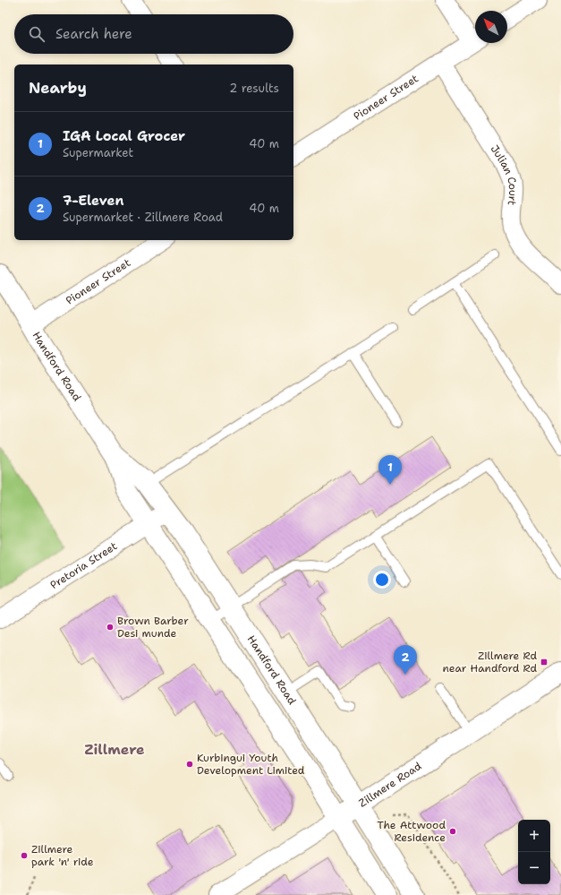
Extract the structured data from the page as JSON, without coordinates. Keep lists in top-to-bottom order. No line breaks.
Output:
{"streets":{"main road":["Handford Road","Zillmere Road"],"street":["Pioneer Street","Julian Court","Pretoria Street"]},"crossings":[["Pioneer Street","Julian Court"],["Pioneer Street","Handford Road"],["Handford Road","Pretoria Street"],["Handford Road","Zillmere Road"]],"districts":["Zillmere"],"places":{"other":["Brown Barber Desi munde","Kurbingui Youth Development Limited","The Attwood Residence","Zillmere park 'n' ride"],"transit":["Zillmere Rd near Handford Rd"]},"north":"top left","page":{"search":"Search here","heading":["Nearby","2 results"],"list":[{"mark":"1","name":"IGA Local Grocer","note":"Supermarket","value":"40 m"},{"mark":"2","name":"7-Eleven","note":"Supermarket · Zillmere Road","value":"40 m"}],"pins":["1","2"],"map_buttons":["+","−"]}}
